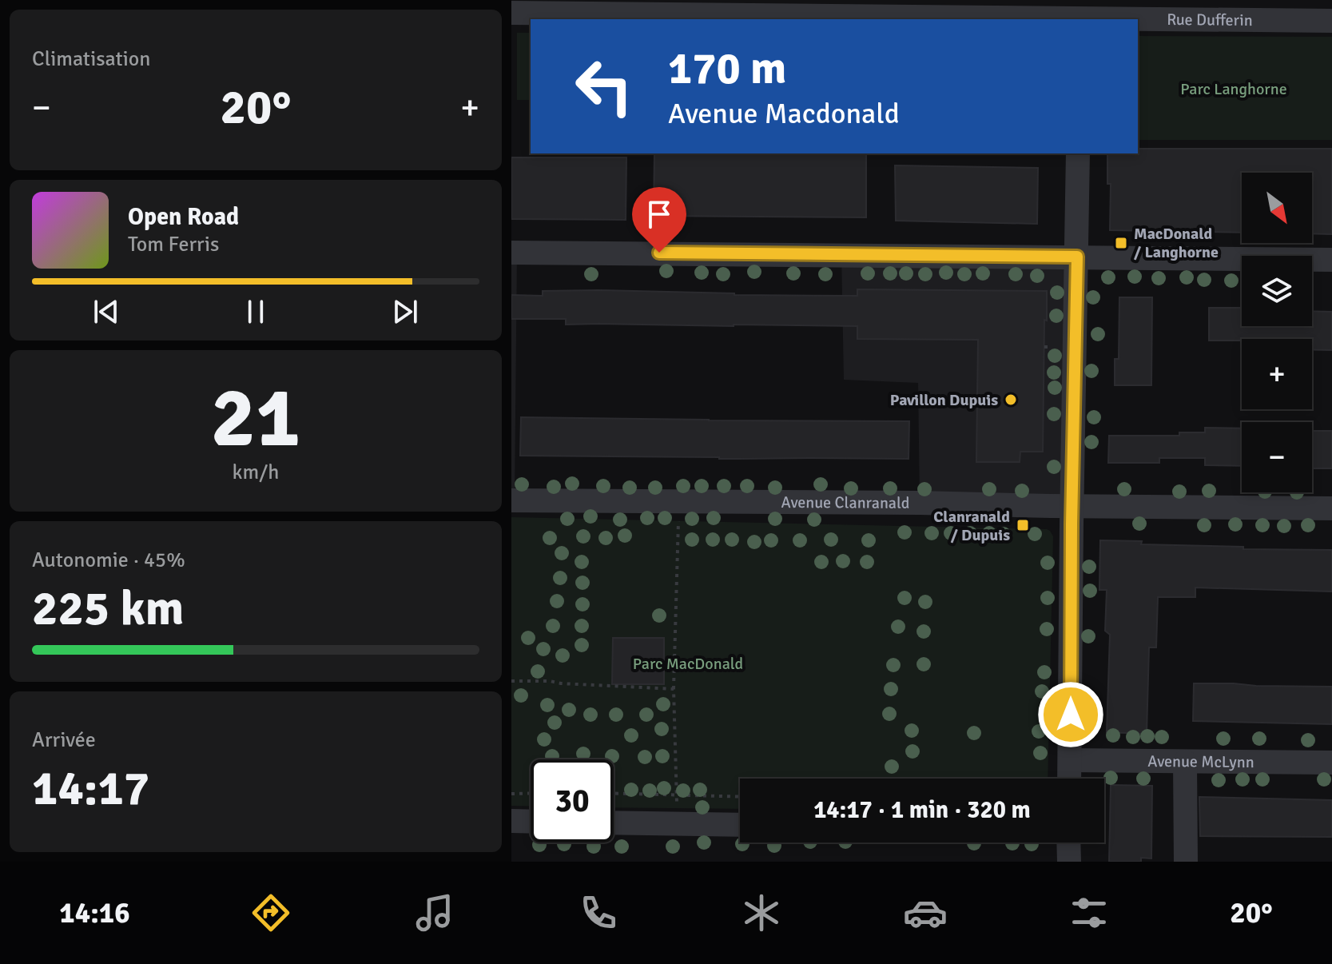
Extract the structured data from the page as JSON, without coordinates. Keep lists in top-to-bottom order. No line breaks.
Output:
{"streets":{"street":["Rue Dufferin","Avenue Clanranald","Avenue McLynn"]},"parks":["Parc Langhorne","Parc MacDonald"],"places":{"transit":["MacDonald / Langhorne","Clanranald / Dupuis"],"other":["Pavillon Dupuis"]},"north":"bottom right","page":{"tile":["Climatisation",["21","km/h"],["Autonomie · 45%","225 km"],["Arrivée","14:17"]],"turn":["170 m","Avenue Macdonald"],"heat":["−","20°","+"],"map_buttons":["+","−"],"song":["Open Road","Tom Ferris"],"limit":"30","trip":"14:17 · 1 min · 320 m","tabs":["14:16","20°"]}}
